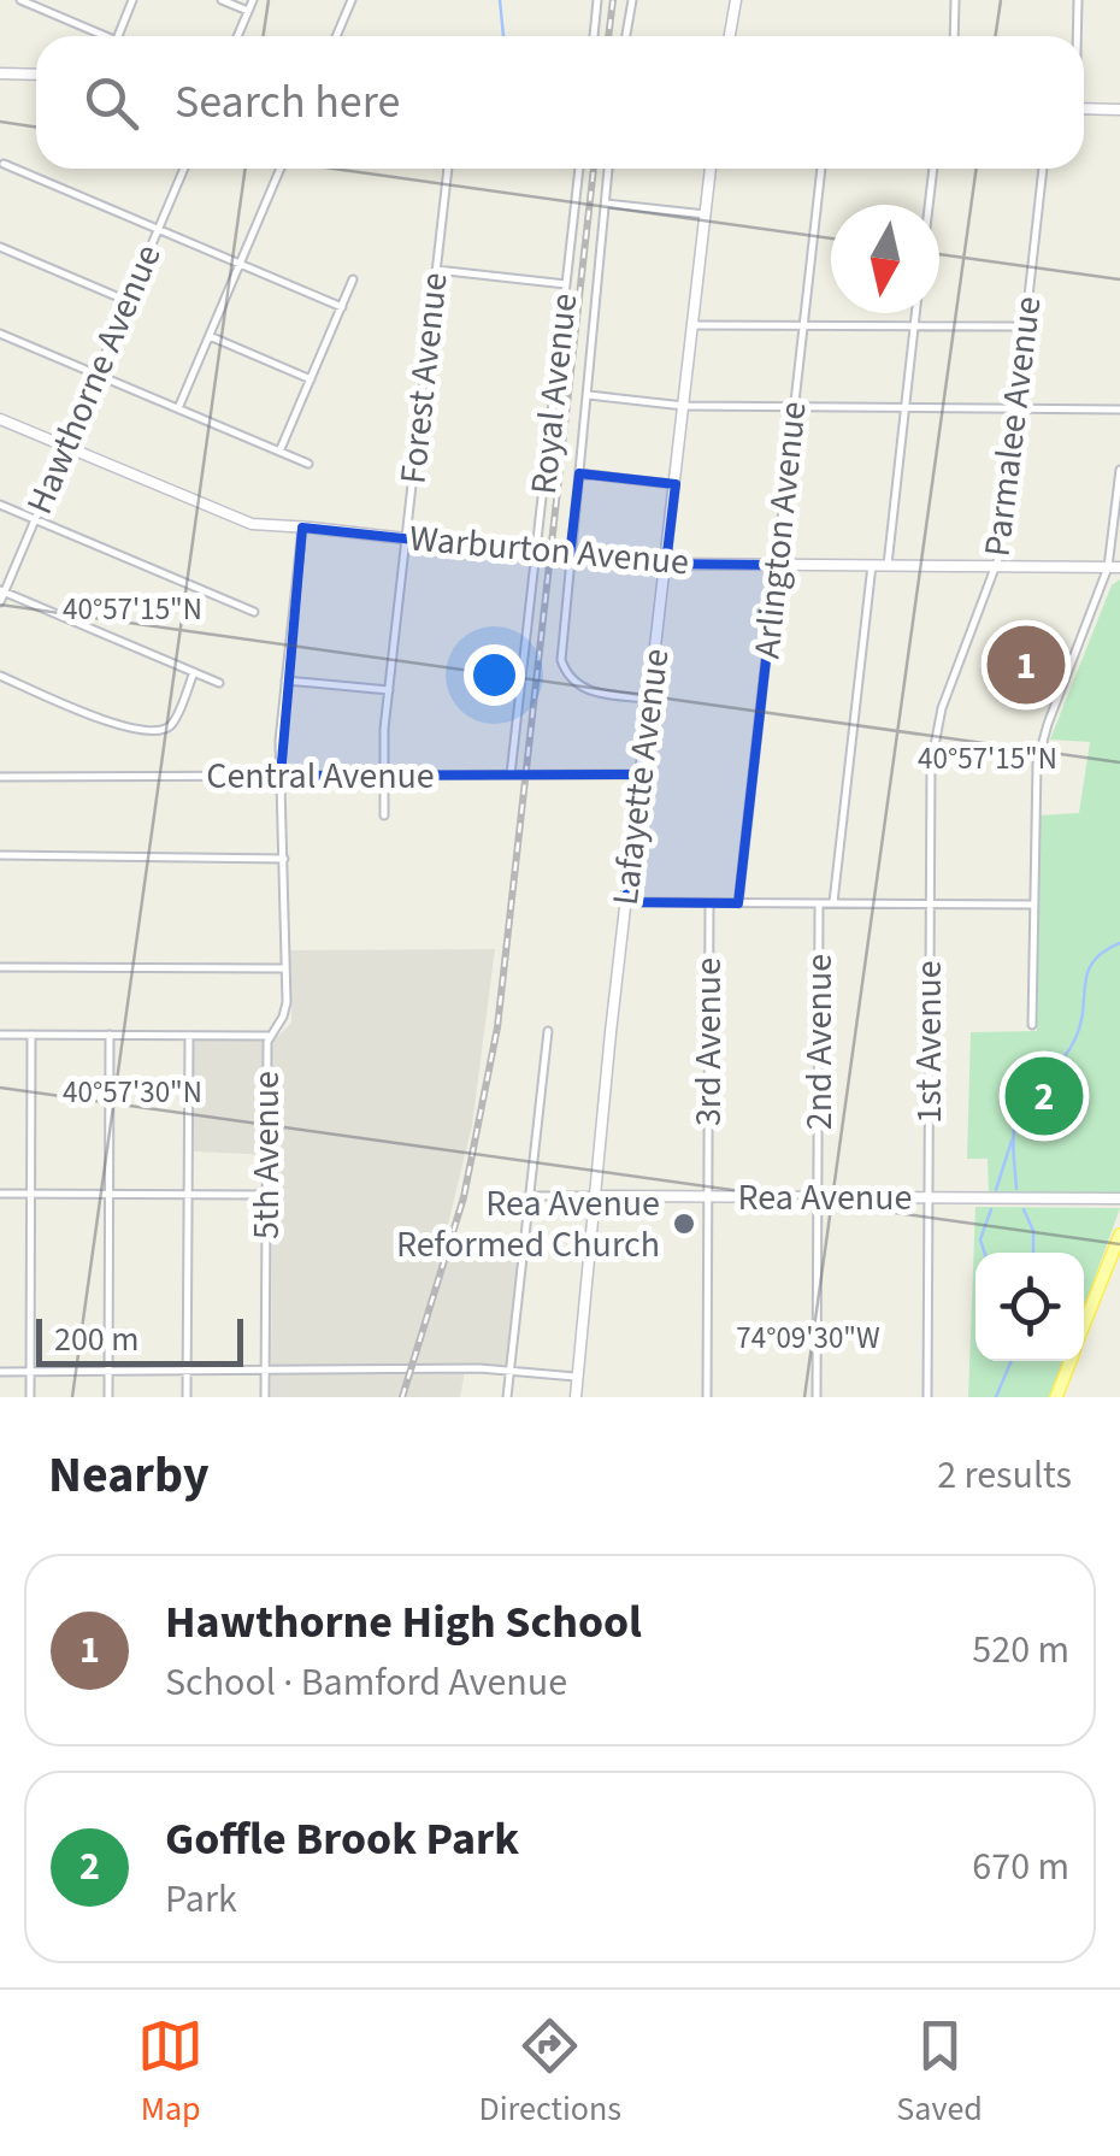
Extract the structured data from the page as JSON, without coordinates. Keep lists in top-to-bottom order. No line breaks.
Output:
{"streets":{"street":["Forest Avenue","Hawthorne Avenue","Royal Avenue","Parmalee Avenue","Arlington Avenue","Warburton Avenue","Central Avenue","Lafayette Avenue","3rd Avenue","2nd Avenue","1st Avenue","5th Avenue","Rea Avenue"]},"crossings":[["Forest Avenue","Warburton Avenue"],["Forest Avenue","Central Avenue"],["Hawthorne Avenue","Warburton Avenue"],["Royal Avenue","Warburton Avenue"],["Royal Avenue","Central Avenue"],["Parmalee Avenue","Warburton Avenue"],["Parmalee Avenue","1st Avenue"],["Arlington Avenue","Warburton Avenue"],["Warburton Avenue","Lafayette Avenue"],["Warburton Avenue","5th Avenue"],["Central Avenue","Lafayette Avenue"],["Central Avenue","5th Avenue"],["Lafayette Avenue","Rea Avenue"],["3rd Avenue","Rea Avenue"],["2nd Avenue","Rea Avenue"],["1st Avenue","Rea Avenue"]],"places":["Rea Avenue Reformed Church"],"scale_bar":"200 m","north":"bottom","page":{"search":"Search here","pins":["1","2"],"scale":"200 m","heading":["Nearby","2 results"],"list":[{"mark":"1","name":"Hawthorne High School","note":"School · Bamford Avenue","value":"520 m"},{"mark":"2","name":"Goffle Brook Park","note":"Park","value":"670 m"}],"nav":["Map","Directions","Saved"]},"coordinates":["40°57'15\"N","40°57'30\"N","74°09'30\"W"]}
